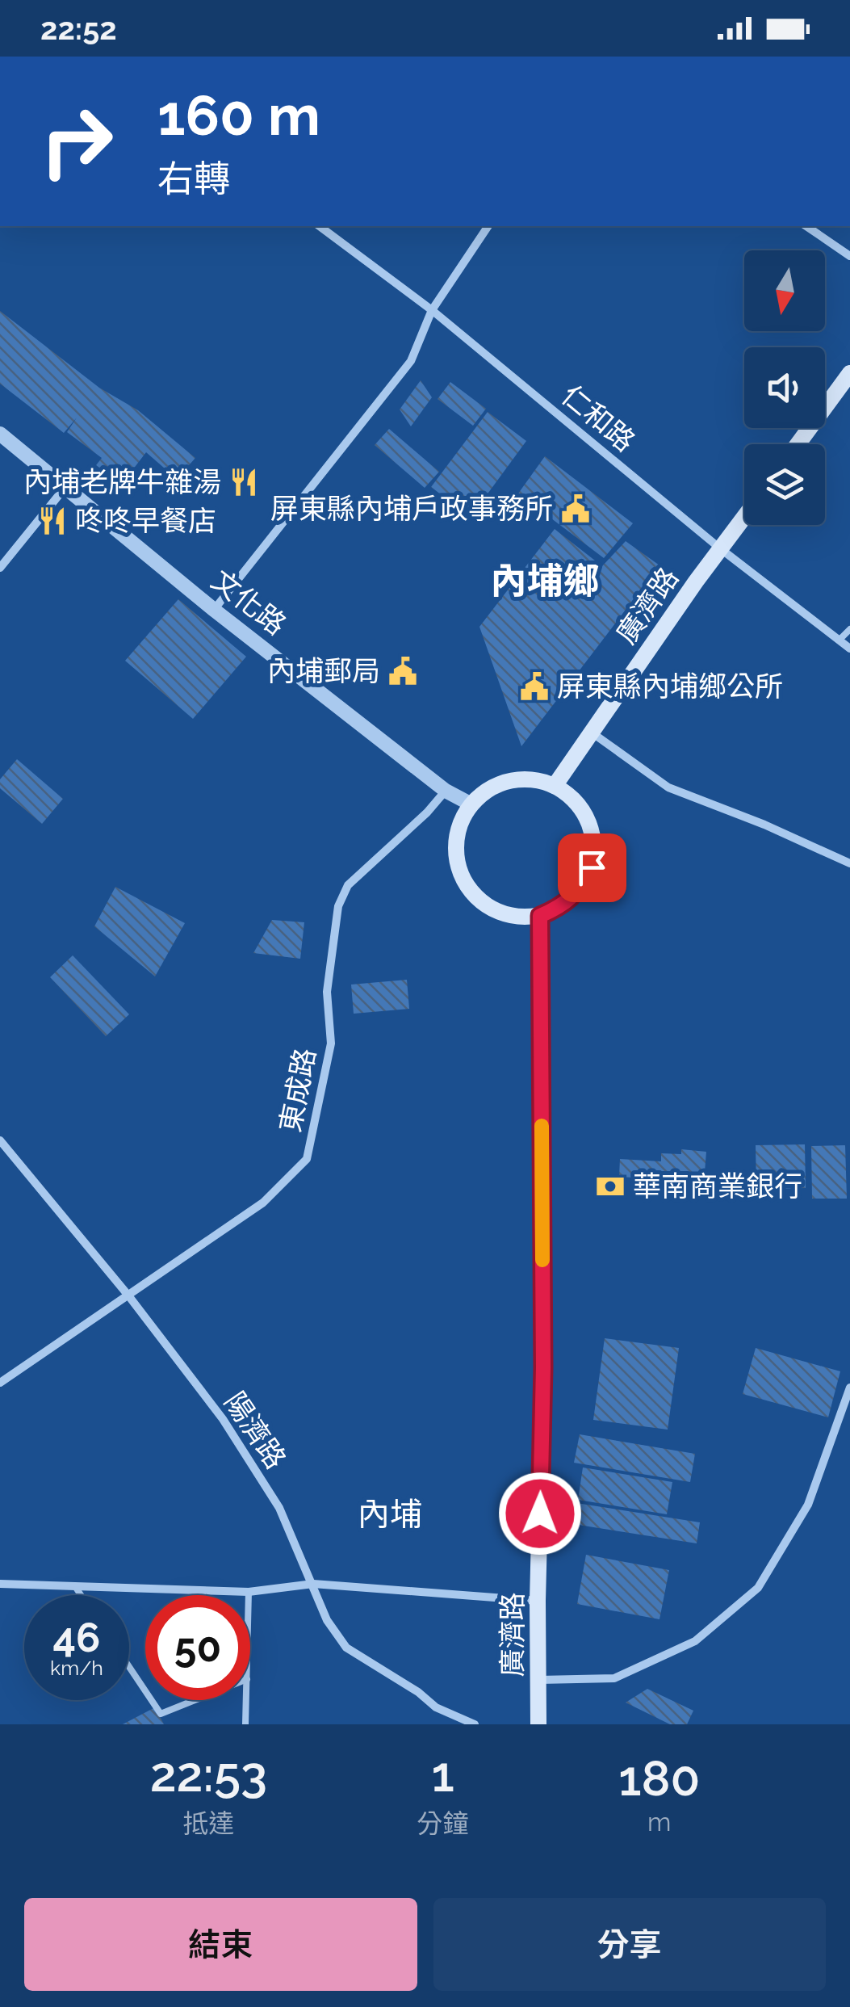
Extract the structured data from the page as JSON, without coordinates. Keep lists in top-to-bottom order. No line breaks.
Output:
{"streets":{"main road":["廣濟路"],"street":["仁和路","文化路","東成路","陽濟路"]},"crossings":[["仁和路","廣濟路"],["文化路","廣濟路"],["文化路","東成路"],["東成路","陽濟路"]],"districts":["內埔鄉","內埔"],"places":{"restaurant":["內埔老牌牛雜湯","咚咚早餐店"],"public building":["屏東縣內埔戶政事務所","內埔郵局","屏東縣內埔鄉公所"],"bank":["華南商業銀行"]},"north":"bottom","page":{"status":"22:52","turn":["160 m","右轉"],"speed":"46 km/h","limit":"50","eta":["22:53","抵達","1","分鐘","180","m"],"buttons":["結束","分享"]}}
